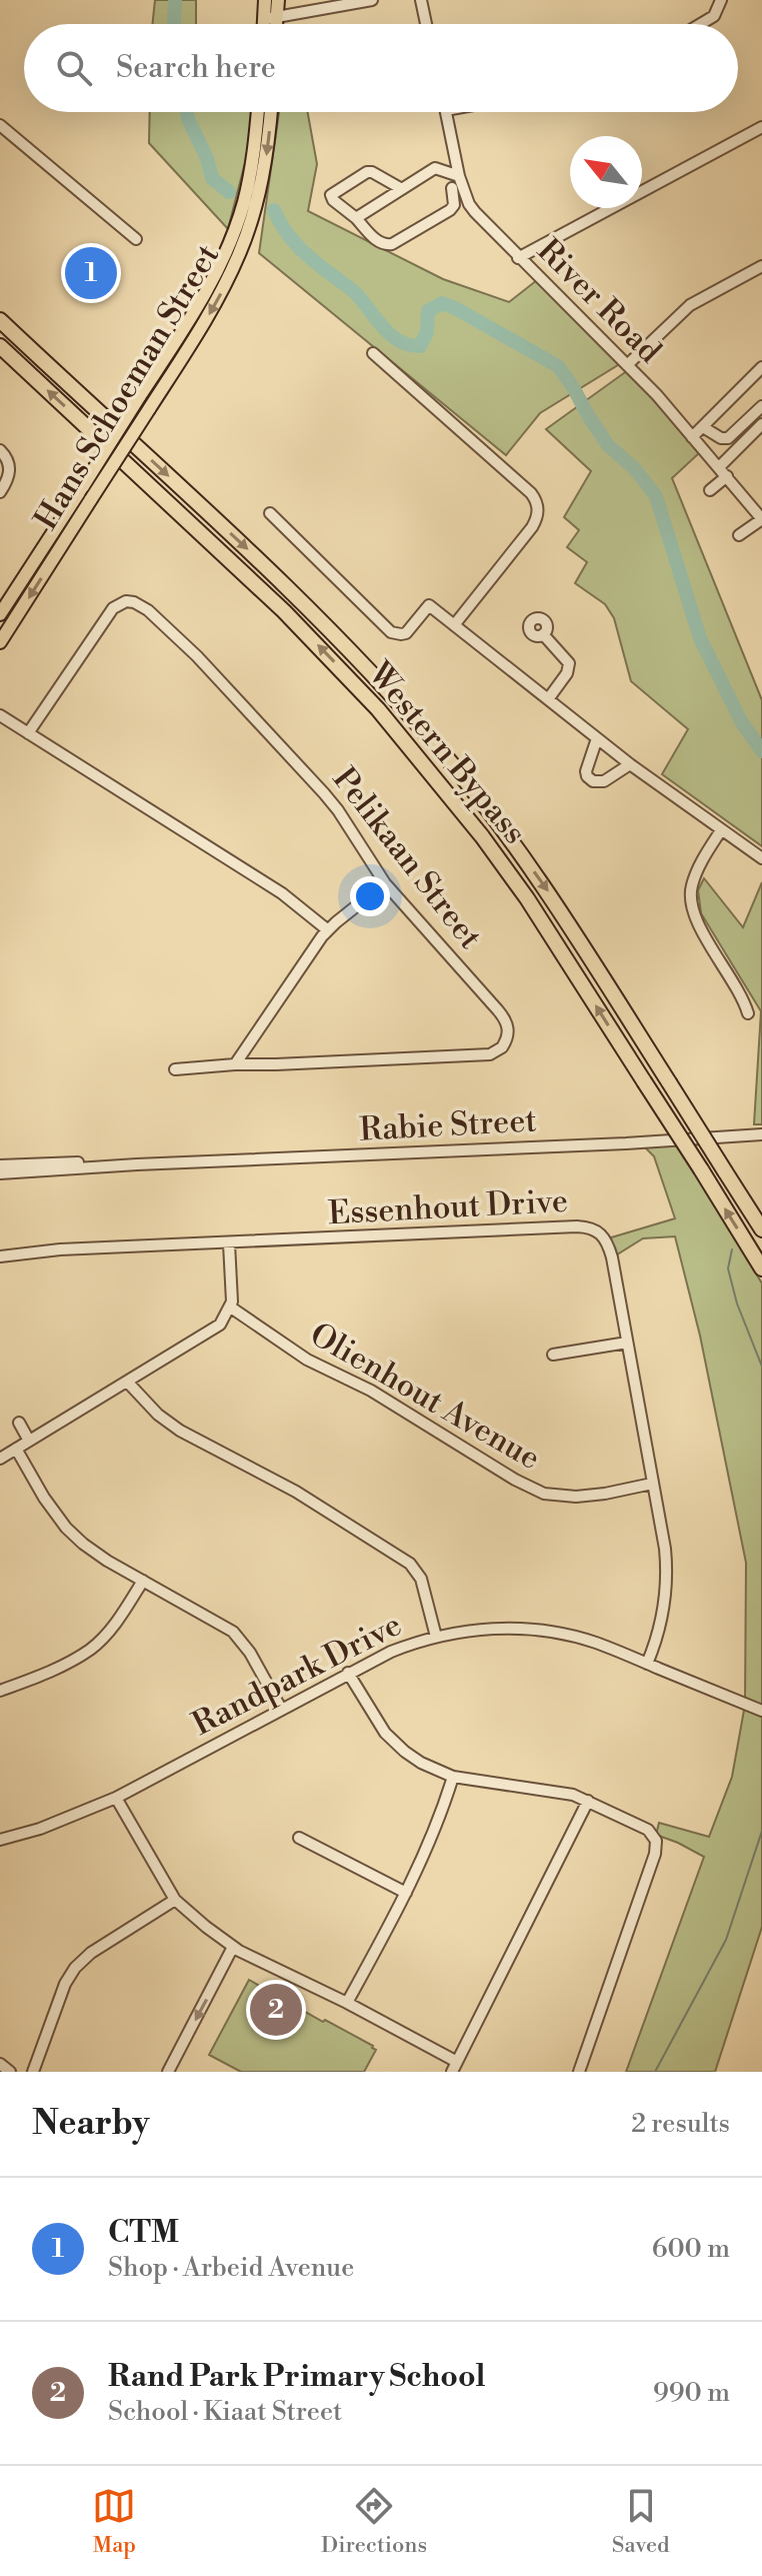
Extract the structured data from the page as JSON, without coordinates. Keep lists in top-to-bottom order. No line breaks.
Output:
{"streets":{"highway":["Western Bypass"],"main road":["Hans Schoeman Street"],"street":["River Road","Pelikaan Street","Rabie Street","Essenhout Drive","Olienhout Avenue","Randpark Drive"]},"crossings":[["Essenhout Drive","Olienhout Avenue"],["Essenhout Drive","Randpark Drive"]],"north":"top left","page":{"search":"Search here","pins":["1","2"],"heading":["Nearby","2 results"],"list":[{"mark":"1","name":"CTM","note":"Shop · Arbeid Avenue","value":"600 m"},{"mark":"2","name":"Rand Park Primary School","note":"School · Kiaat Street","value":"990 m"}],"nav":["Map","Directions","Saved"]}}
